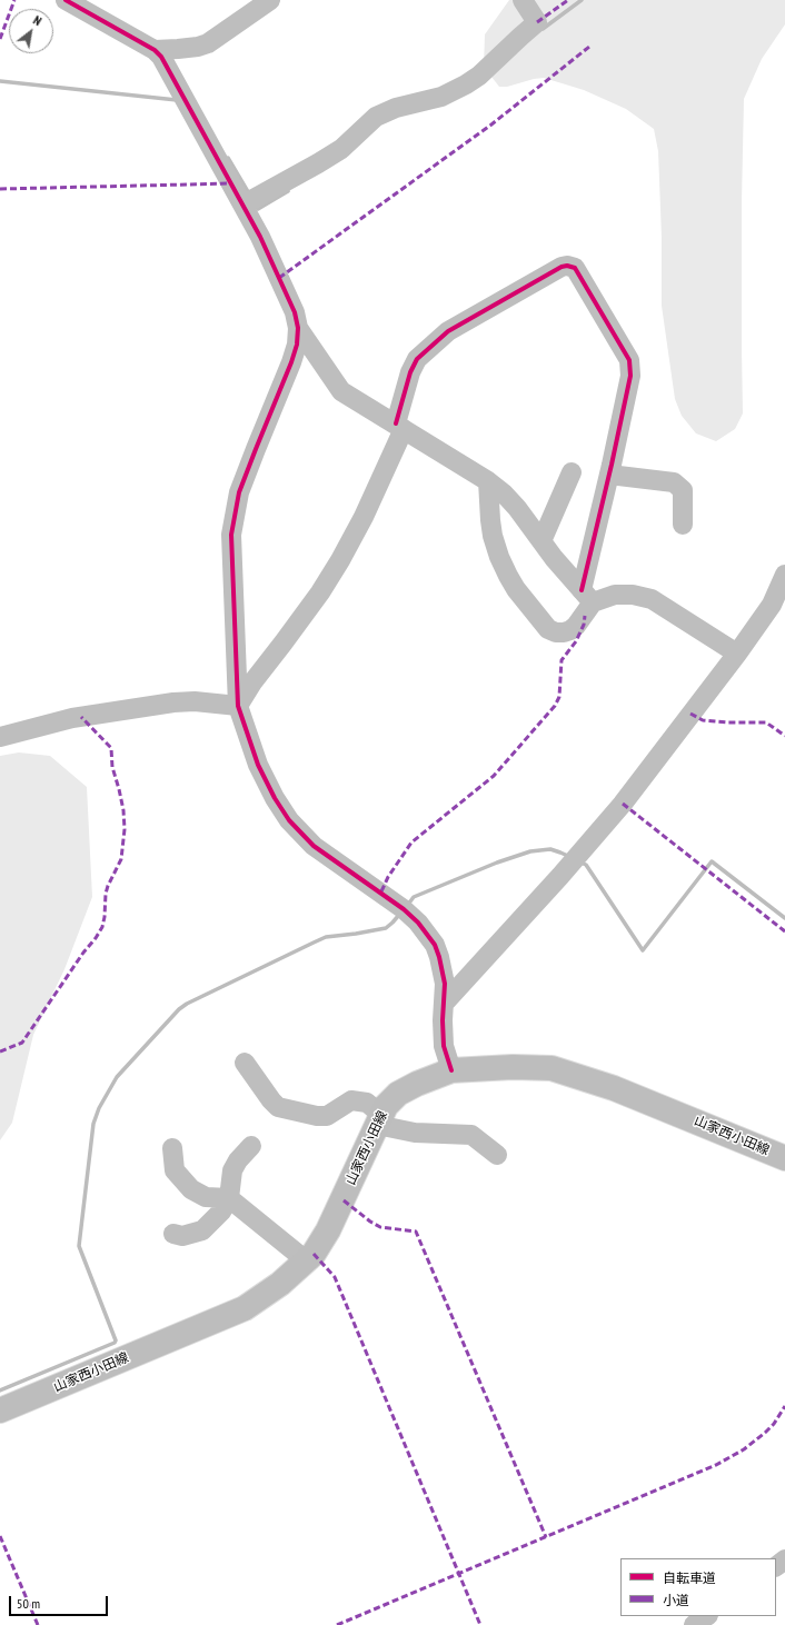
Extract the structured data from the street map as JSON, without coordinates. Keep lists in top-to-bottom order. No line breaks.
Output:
{"streets":{"main road":["山家西小田線"]},"legend":["自転車道","小道"],"scale_bar":"50 m","north":"top right"}
